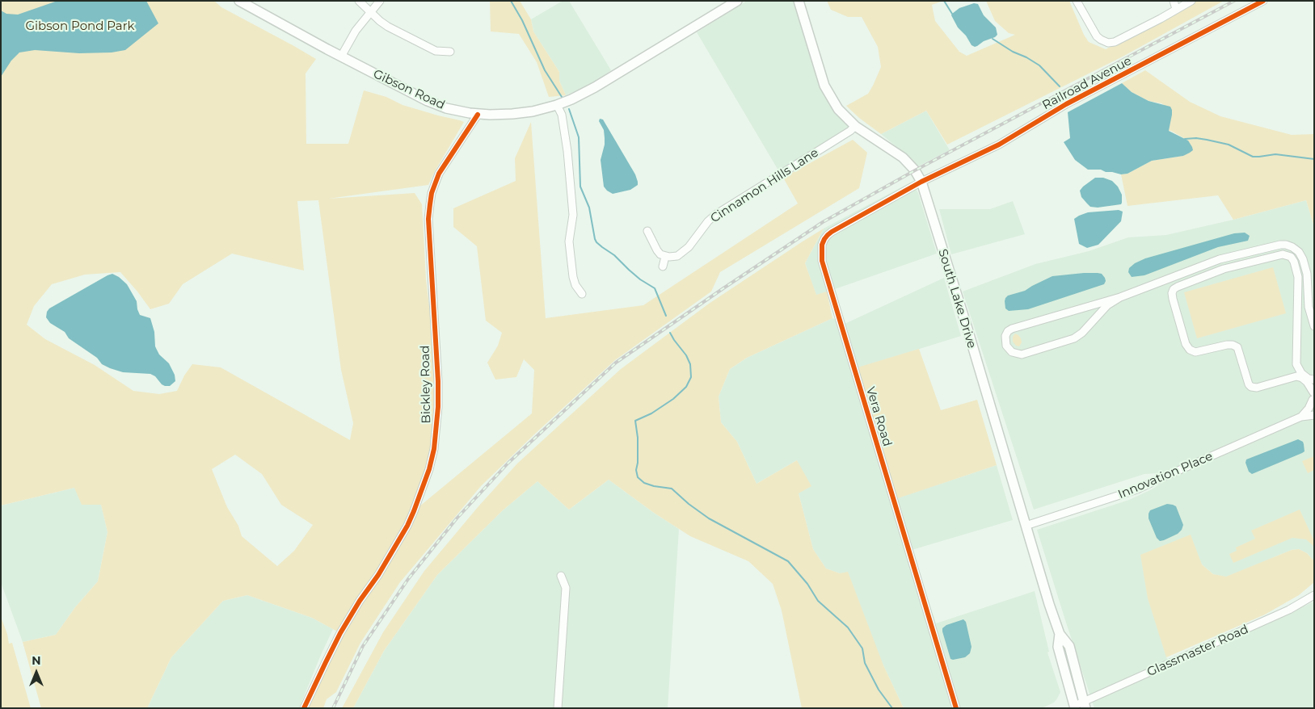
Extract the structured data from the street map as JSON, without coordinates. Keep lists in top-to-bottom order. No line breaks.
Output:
{"streets":{"main road":["Gibson Road","South Lake Drive"],"street":["Railroad Avenue","Cinnamon Hills Lane","Bickley Road","Vera Road","Innovation Place","Glassmaster Road"]},"crossings":[["Railroad Avenue","South Lake Drive"],["Railroad Avenue","Vera Road"],["Gibson Road","Bickley Road"],["Cinnamon Hills Lane","South Lake Drive"],["South Lake Drive","Vera Road"],["South Lake Drive","Innovation Place"],["South Lake Drive","Glassmaster Road"]],"parks":["Gibson Pond Park"],"north":"top"}
